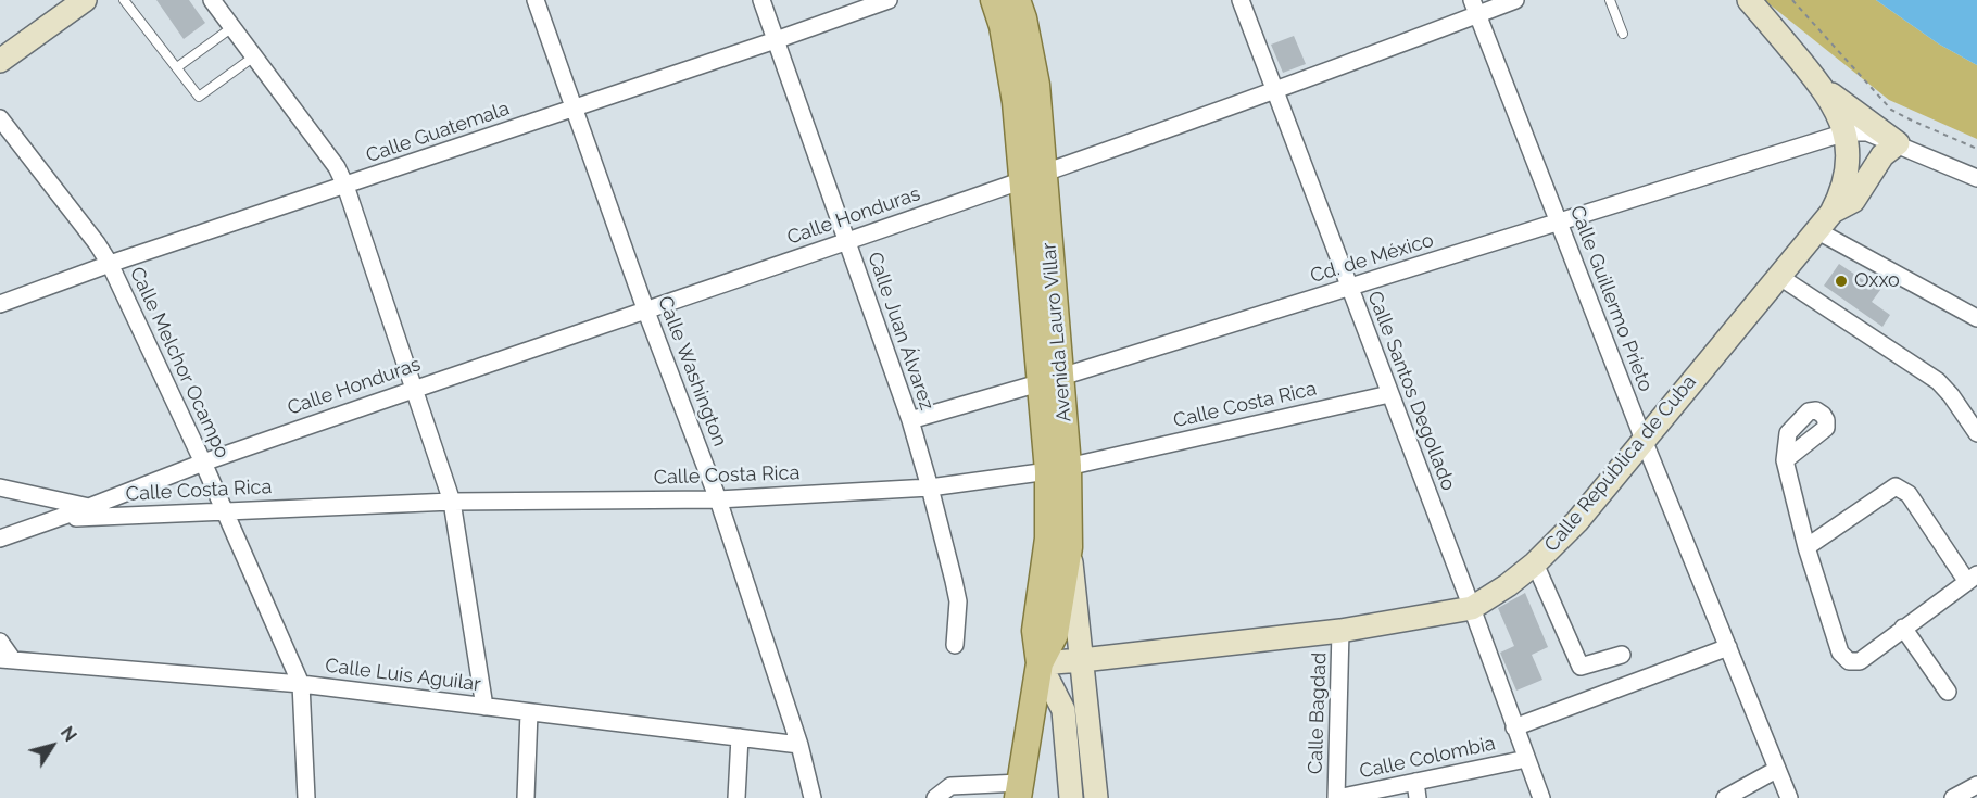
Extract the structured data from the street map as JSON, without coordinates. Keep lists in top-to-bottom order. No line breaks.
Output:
{"streets":{"main road":["Avenida Lauro Villar"],"street":["Calle Guatemala","Calle Honduras","Cd. de México","Calle Guillermo Prieto","Calle Juan Álvarez","Calle Melchor Ocampo","Calle Washington","Calle Santos Degollado","Calle Costa Rica","Calle República de Cuba","Calle Luis Aguilar","Calle Bagdad","Calle Colombia"]},"crossings":[["Calle Guatemala","Calle Juan Álvarez"],["Calle Guatemala","Calle Melchor Ocampo"],["Calle Guatemala","Calle Washington"],["Calle Honduras","Calle Guillermo Prieto"],["Calle Honduras","Calle Juan Álvarez"],["Calle Honduras","Avenida Lauro Villar"],["Calle Honduras","Calle Melchor Ocampo"],["Calle Honduras","Calle Washington"],["Calle Honduras","Calle Santos Degollado"],["Calle Honduras","Calle Costa Rica"],["Cd. de México","Calle Guillermo Prieto"],["Cd. de México","Calle Juan Álvarez"],["Cd. de México","Avenida Lauro Villar"],["Cd. de México","Calle Santos Degollado"],["Cd. de México","Calle República de Cuba"],["Calle Guillermo Prieto","Calle República de Cuba"],["Calle Juan Álvarez","Calle Costa Rica"],["Avenida Lauro Villar","Calle Costa Rica"],["Avenida Lauro Villar","Calle República de Cuba"],["Calle Melchor Ocampo","Calle Costa Rica"],["Calle Melchor Ocampo","Calle Luis Aguilar"],["Calle Washington","Calle Costa Rica"],["Calle Washington","Calle Luis Aguilar"],["Calle Santos Degollado","Calle Costa Rica"],["Calle Santos Degollado","Calle República de Cuba"],["Calle Santos Degollado","Calle Colombia"],["Calle República de Cuba","Calle Bagdad"],["Calle Bagdad","Calle Colombia"]],"places":["Oxxo"],"north":"top right"}
